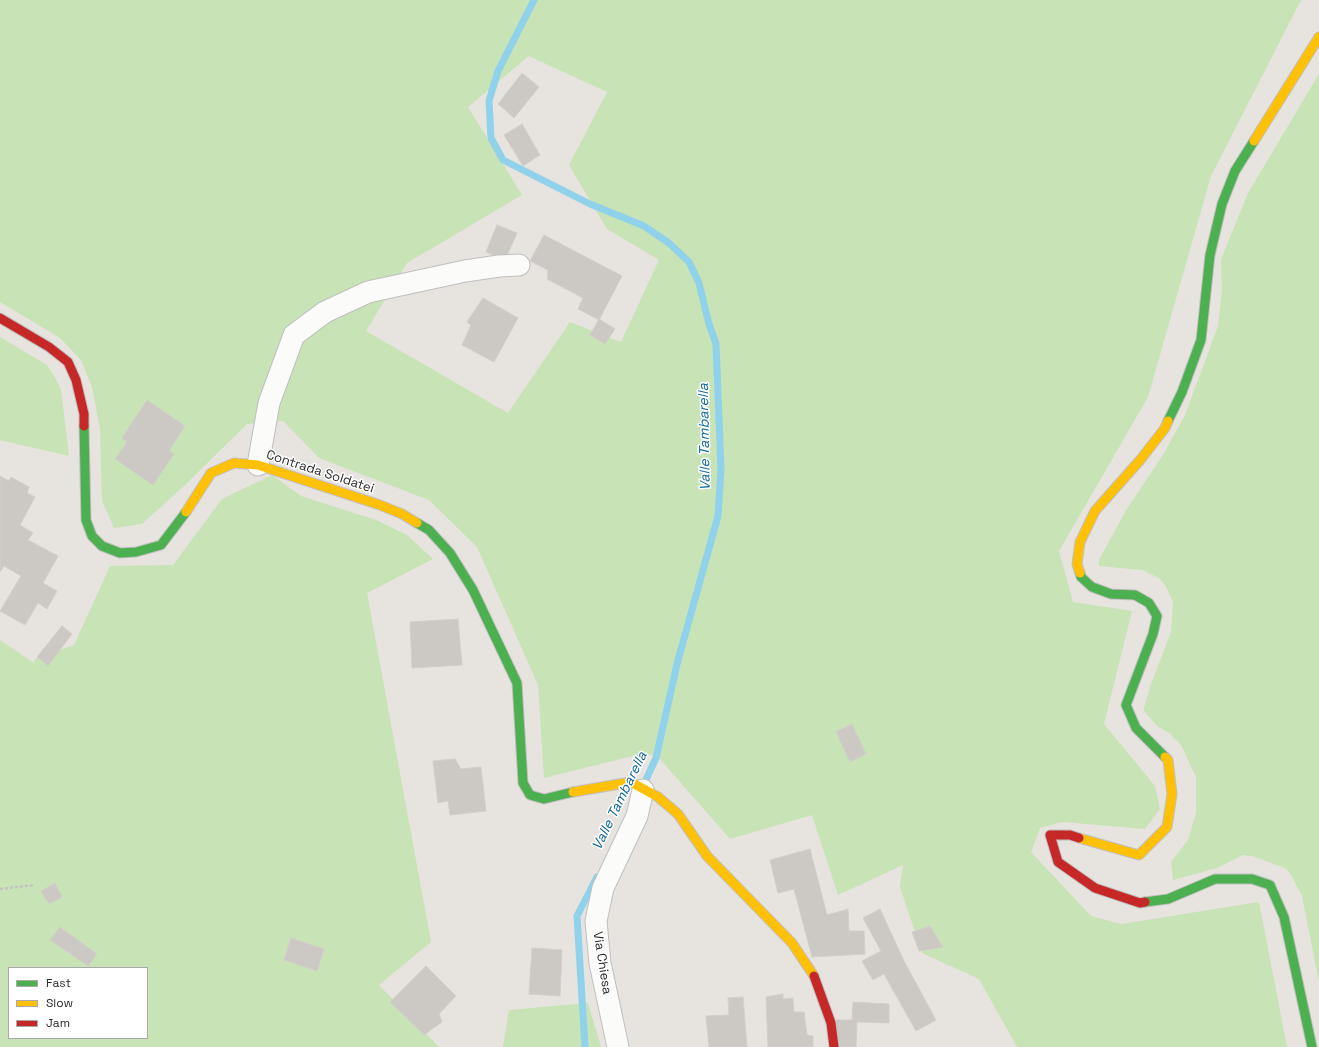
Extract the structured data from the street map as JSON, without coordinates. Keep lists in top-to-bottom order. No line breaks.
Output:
{"streets":{"street":["Contrada Soldatei","Via Chiesa"]},"crossings":[["Contrada Soldatei","Via Chiesa"]],"water":["Valle Tambarella"],"legend":["Fast","Slow","Jam"]}
